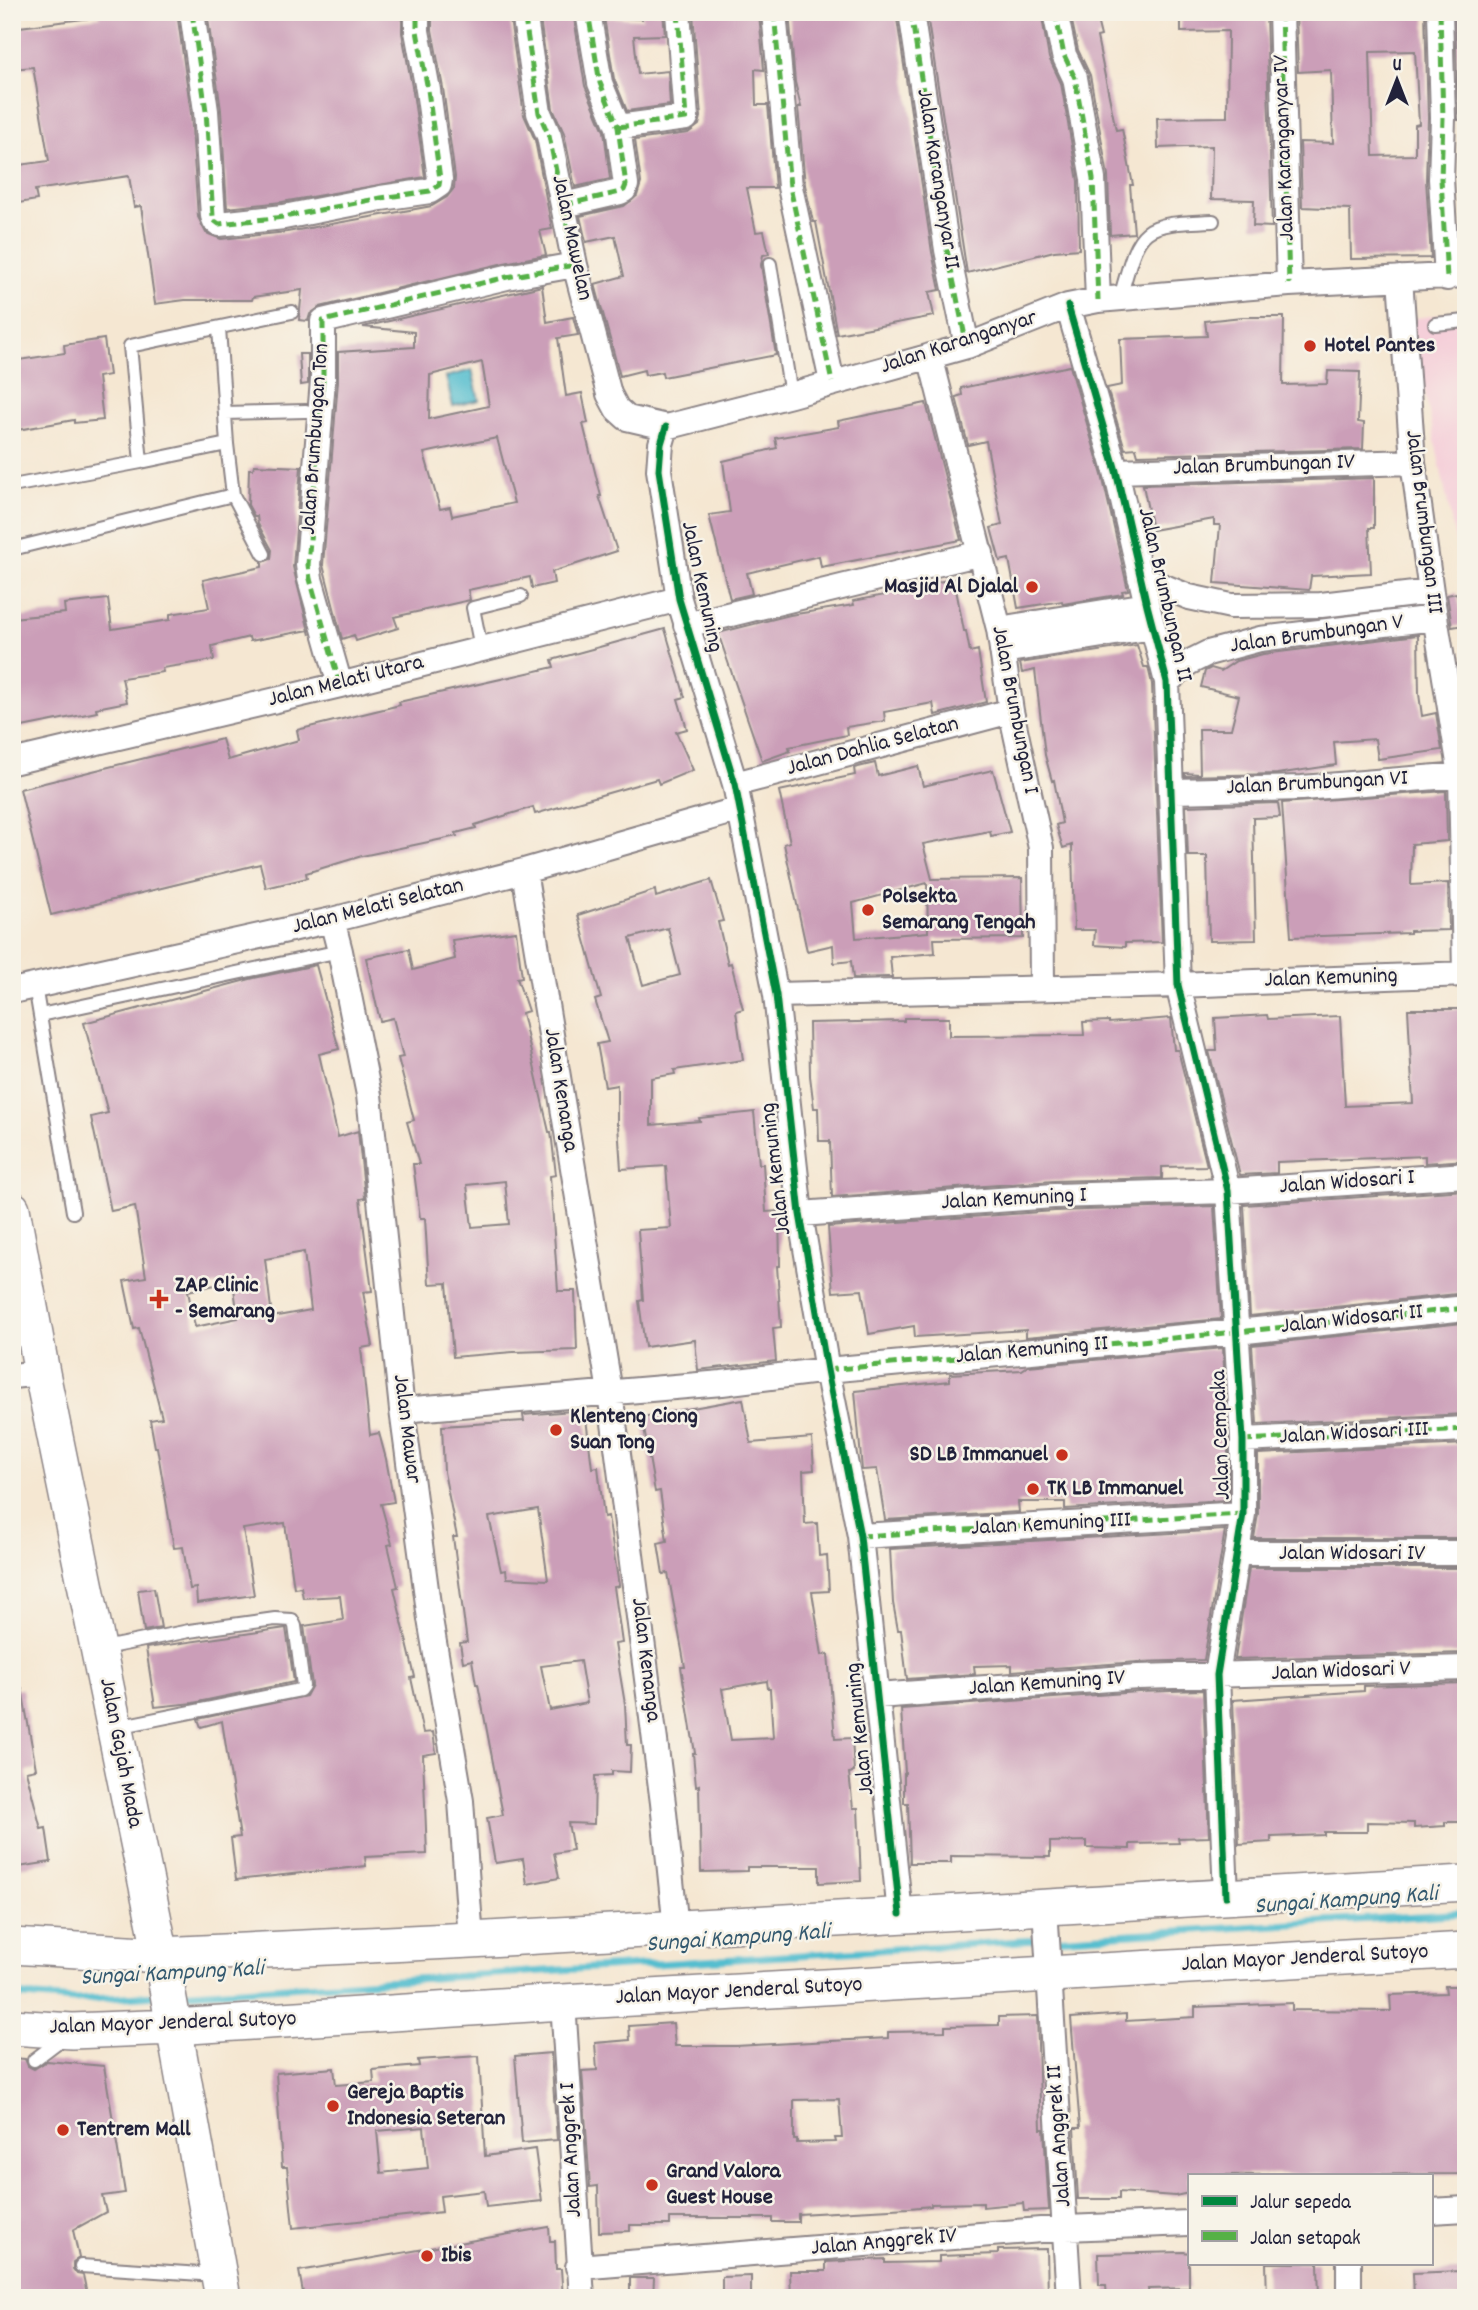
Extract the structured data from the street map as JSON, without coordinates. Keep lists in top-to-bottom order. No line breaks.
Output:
{"streets":{"main road":["Jalan Gajah Mada","Jalan Mayor Jenderal Sutoyo"],"street":["Jalan Karanganyar IV","Jalan Karanganyar II","Jalan Mawelan","Jalan Karanganyar","Jalan Brumbungan Ton","Jalan Brumbungan IV","Jalan Brumbungan III","Jalan Kemuning","Jalan Brumbungan II","Jalan Brumbungan V","Jalan Melati Utara","Jalan Brumbungan I","Jalan Dahlia Selatan","Jalan Brumbungan VI","Jalan Melati Selatan","Jalan Kenanga","Jalan Widosari I","Jalan Kemuning I","Jalan Widosari II","Jalan Kemuning II","Jalan Mawar","Jalan Widosari III","Jalan Cempaka","Jalan Kemuning III","Jalan Widosari IV","Jalan Widosari V","Jalan Kemuning IV","Jalan Anggrek II","Jalan Anggrek I","Jalan Anggrek IV"]},"crossings":[["Jalan Karanganyar IV","Jalan Karanganyar"],["Jalan Karanganyar II","Jalan Karanganyar"],["Jalan Mawelan","Jalan Karanganyar"],["Jalan Mawelan","Jalan Brumbungan Ton"],["Jalan Mawelan","Jalan Kemuning"],["Jalan Karanganyar","Jalan Brumbungan III"],["Jalan Karanganyar","Jalan Kemuning"],["Jalan Karanganyar","Jalan Brumbungan II"],["Jalan Karanganyar","Jalan Brumbungan I"],["Jalan Brumbungan Ton","Jalan Melati Utara"],["Jalan Brumbungan IV","Jalan Brumbungan III"],["Jalan Brumbungan IV","Jalan Brumbungan II"],["Jalan Brumbungan III","Jalan Kemuning"],["Jalan Brumbungan III","Jalan Brumbungan V"],["Jalan Brumbungan III","Jalan Brumbungan VI"],["Jalan Kemuning","Jalan Brumbungan II"],["Jalan Kemuning","Jalan Melati Utara"],["Jalan Kemuning","Jalan Brumbungan I"],["Jalan Kemuning","Jalan Dahlia Selatan"],["Jalan Kemuning","Jalan Melati Selatan"],["Jalan Kemuning","Jalan Kemuning I"],["Jalan Kemuning","Jalan Kemuning II"],["Jalan Kemuning","Jalan Kemuning III"],["Jalan Kemuning","Jalan Kemuning IV"],["Jalan Brumbungan II","Jalan Brumbungan V"],["Jalan Brumbungan II","Jalan Brumbungan VI"],["Jalan Brumbungan II","Jalan Widosari I"],["Jalan Brumbungan II","Jalan Kemuning I"],["Jalan Brumbungan II","Jalan Cempaka"],["Jalan Brumbungan I","Jalan Dahlia Selatan"],["Jalan Melati Selatan","Jalan Kenanga"],["Jalan Melati Selatan","Jalan Mawar"],["Jalan Widosari I","Jalan Kemuning I"],["Jalan Widosari I","Jalan Cempaka"],["Jalan Kemuning I","Jalan Cempaka"],["Jalan Widosari II","Jalan Kemuning II"],["Jalan Widosari II","Jalan Cempaka"],["Jalan Kemuning II","Jalan Cempaka"],["Jalan Widosari III","Jalan Cempaka"],["Jalan Cempaka","Jalan Kemuning III"],["Jalan Cempaka","Jalan Widosari IV"],["Jalan Cempaka","Jalan Widosari V"],["Jalan Cempaka","Jalan Kemuning IV"],["Jalan Widosari V","Jalan Kemuning IV"],["Jalan Gajah Mada","Jalan Mayor Jenderal Sutoyo"],["Jalan Mayor Jenderal Sutoyo","Jalan Anggrek II"],["Jalan Mayor Jenderal Sutoyo","Jalan Anggrek I"],["Jalan Anggrek II","Jalan Anggrek IV"],["Jalan Anggrek I","Jalan Anggrek IV"]],"water":["Sungai Kampung Kali"],"places":{"other":["Hotel Pantes","Masjid Al Djalal","Polsekta Semarang Tengah","Klenteng Ciong Suan Tong","SD LB Immanuel","TK LB Immanuel","Gereja Baptis Indonesia Seteran","Tentrem Mall","Grand Valora Guest House","Ibis"],"health":["ZAP Clinic - Semarang"]},"legend":["Jalur sepeda","Jalan setapak"],"north":"top"}
